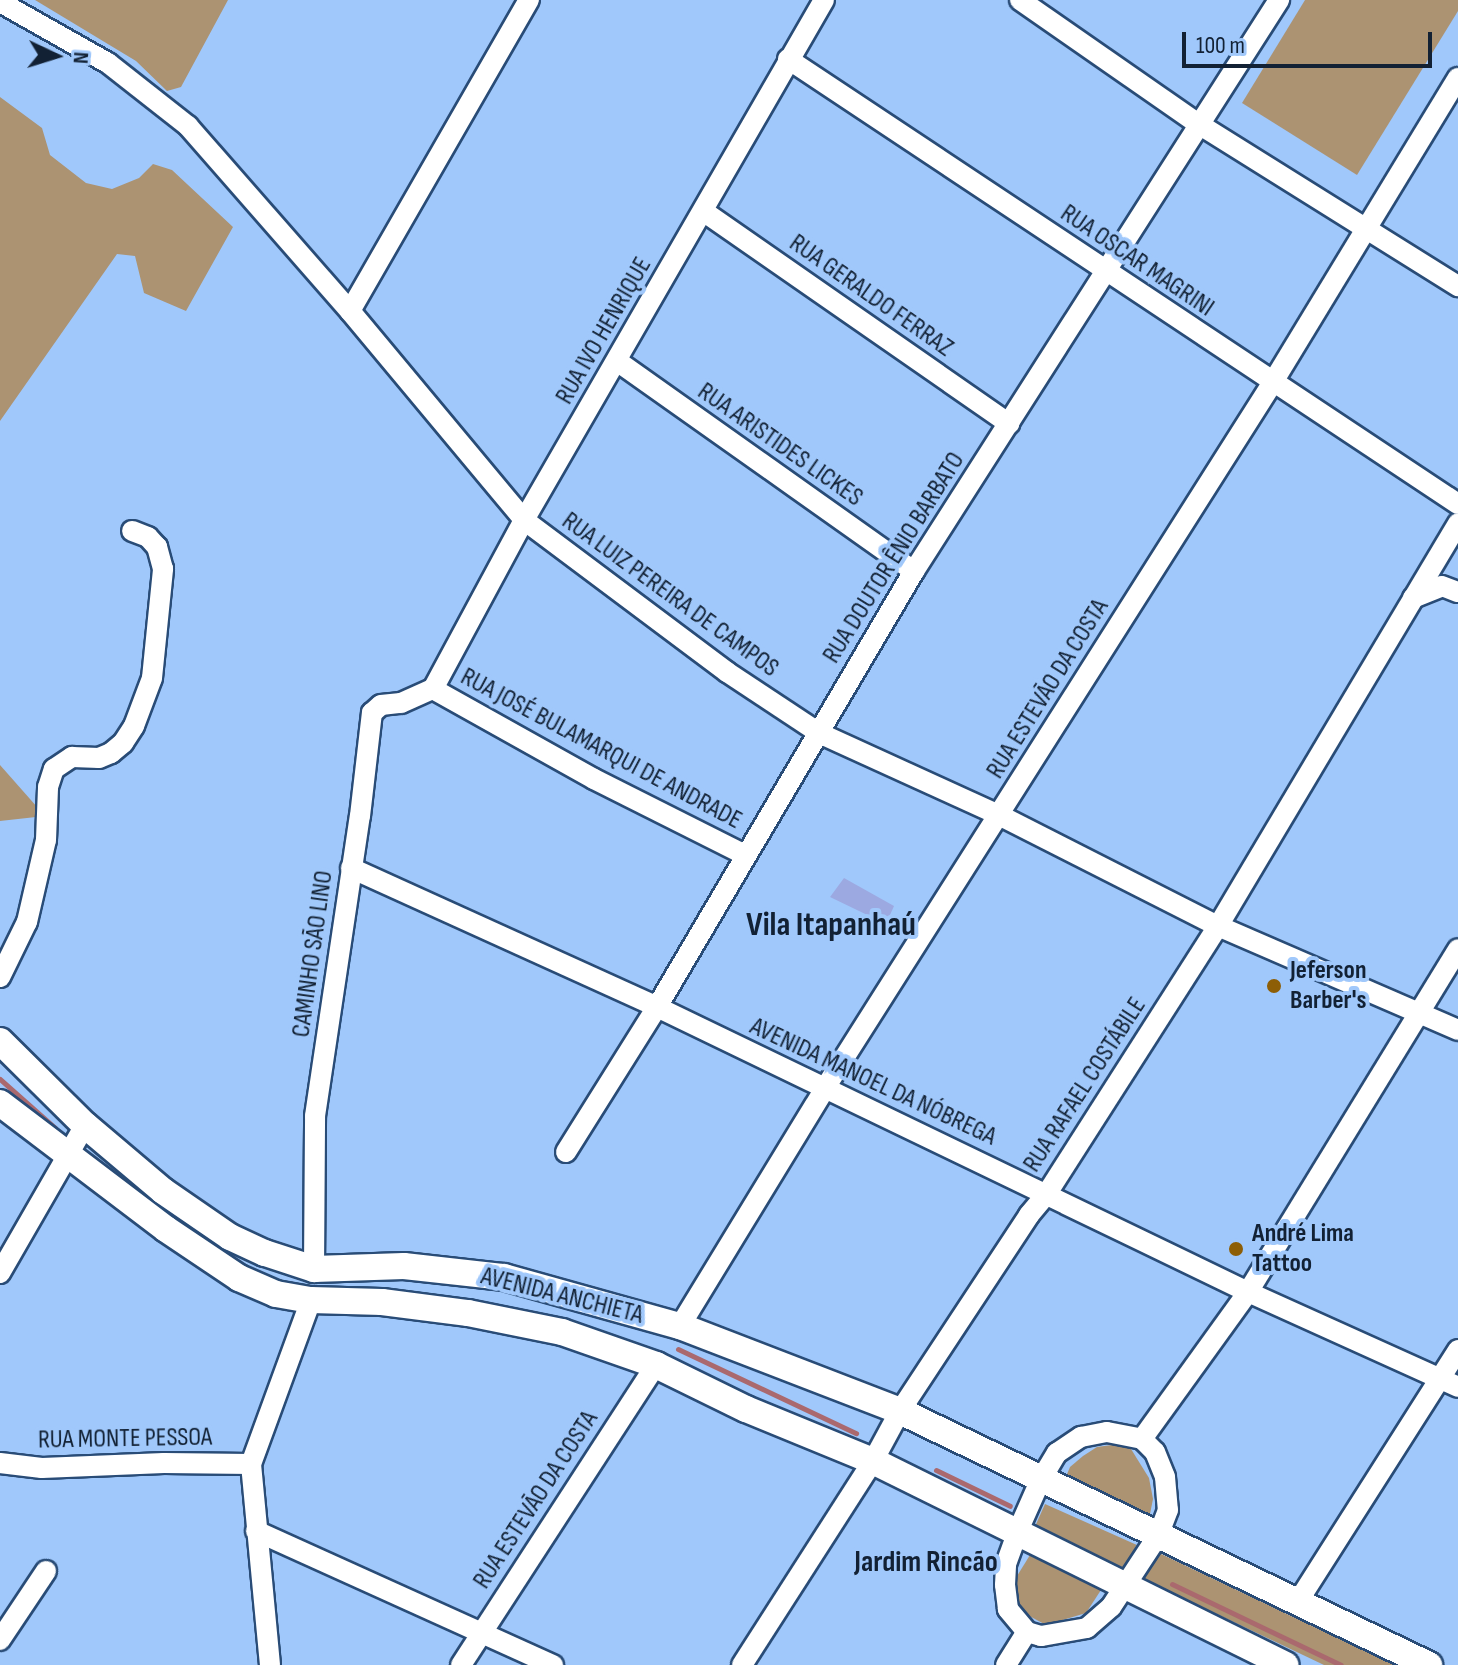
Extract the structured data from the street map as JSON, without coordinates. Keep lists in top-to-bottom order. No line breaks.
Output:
{"streets":{"main road":["AVENIDA ANCHIETA"],"street":["RUA OSCAR MAGRINI","RUA GERALDO FERRAZ","RUA IVO HENRIQUE","RUA ARISTIDES LICKES","RUA DOUTOR ÊNIO BARBATO","RUA LUIZ PEREIRA DE CAMPOS","RUA ESTEVÃO DA COSTA","RUA JOSÉ BULAMARQUI DE ANDRADE","CAMINHO SÃO LINO","AVENIDA MANOEL DA NÓBREGA","RUA RAFAEL COSTÁBILE","RUA MONTE PESSOA"]},"crossings":[["RUA OSCAR MAGRINI","RUA IVO HENRIQUE"],["RUA OSCAR MAGRINI","RUA DOUTOR ÊNIO BARBATO"],["RUA OSCAR MAGRINI","RUA ESTEVÃO DA COSTA"],["RUA GERALDO FERRAZ","RUA IVO HENRIQUE"],["RUA GERALDO FERRAZ","RUA DOUTOR ÊNIO BARBATO"],["RUA IVO HENRIQUE","RUA ARISTIDES LICKES"],["RUA IVO HENRIQUE","RUA LUIZ PEREIRA DE CAMPOS"],["RUA IVO HENRIQUE","RUA JOSÉ BULAMARQUI DE ANDRADE"],["RUA IVO HENRIQUE","CAMINHO SÃO LINO"],["RUA ARISTIDES LICKES","RUA DOUTOR ÊNIO BARBATO"],["RUA DOUTOR ÊNIO BARBATO","RUA LUIZ PEREIRA DE CAMPOS"],["RUA DOUTOR ÊNIO BARBATO","RUA JOSÉ BULAMARQUI DE ANDRADE"],["RUA DOUTOR ÊNIO BARBATO","AVENIDA MANOEL DA NÓBREGA"],["RUA LUIZ PEREIRA DE CAMPOS","RUA ESTEVÃO DA COSTA"],["RUA LUIZ PEREIRA DE CAMPOS","RUA RAFAEL COSTÁBILE"],["RUA ESTEVÃO DA COSTA","AVENIDA MANOEL DA NÓBREGA"],["RUA ESTEVÃO DA COSTA","AVENIDA ANCHIETA"],["RUA JOSÉ BULAMARQUI DE ANDRADE","CAMINHO SÃO LINO"],["CAMINHO SÃO LINO","AVENIDA MANOEL DA NÓBREGA"],["CAMINHO SÃO LINO","AVENIDA ANCHIETA"],["AVENIDA MANOEL DA NÓBREGA","RUA RAFAEL COSTÁBILE"],["RUA RAFAEL COSTÁBILE","AVENIDA ANCHIETA"]],"districts":["Vila Itapanhaú","Jardim Rincão"],"places":["Jeferson Barber's","André Lima Tattoo"],"scale_bar":"100 m","north":"right"}
